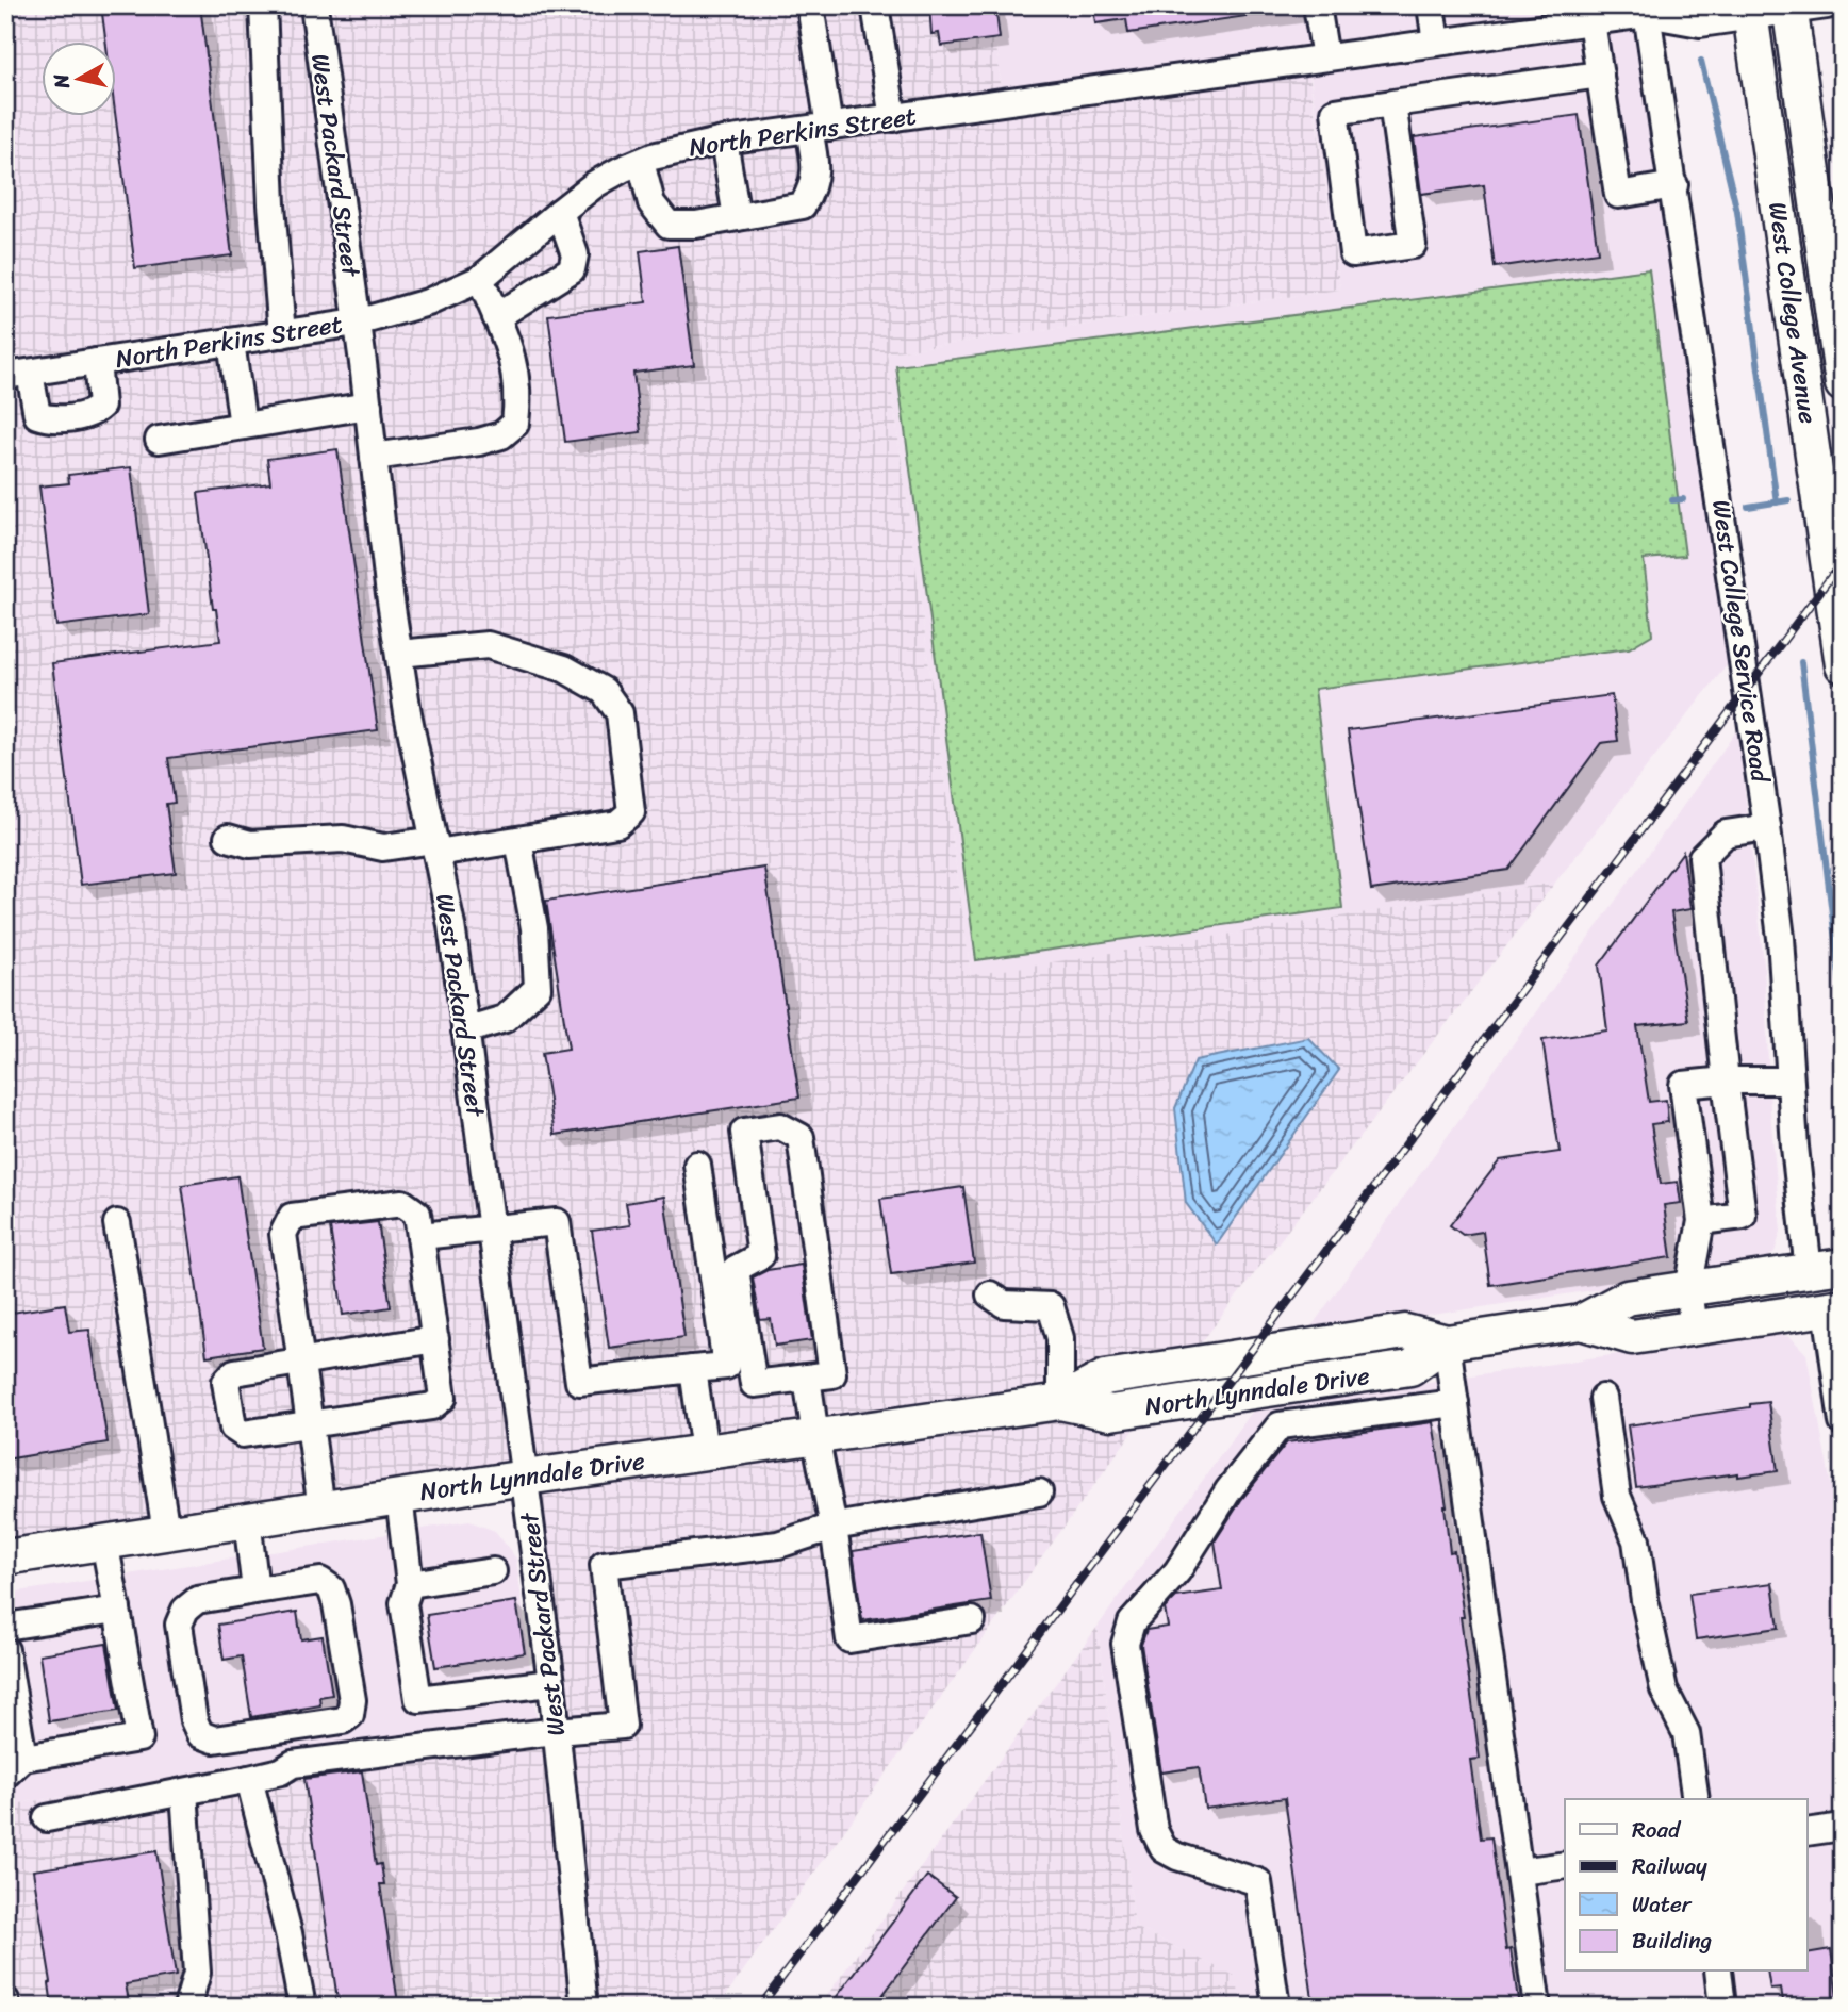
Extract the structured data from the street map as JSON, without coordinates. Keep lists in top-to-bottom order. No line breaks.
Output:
{"streets":{"main road":["West College Avenue","North Lynndale Drive"],"street":["North Perkins Street","West Packard Street","West College Service Road"]},"crossings":[["North Perkins Street","West Packard Street"],["North Perkins Street","West College Service Road"],["West Packard Street","North Lynndale Drive"],["West College Service Road","North Lynndale Drive"]],"legend":["Road","Railway","Water","Building"],"north":"left"}
